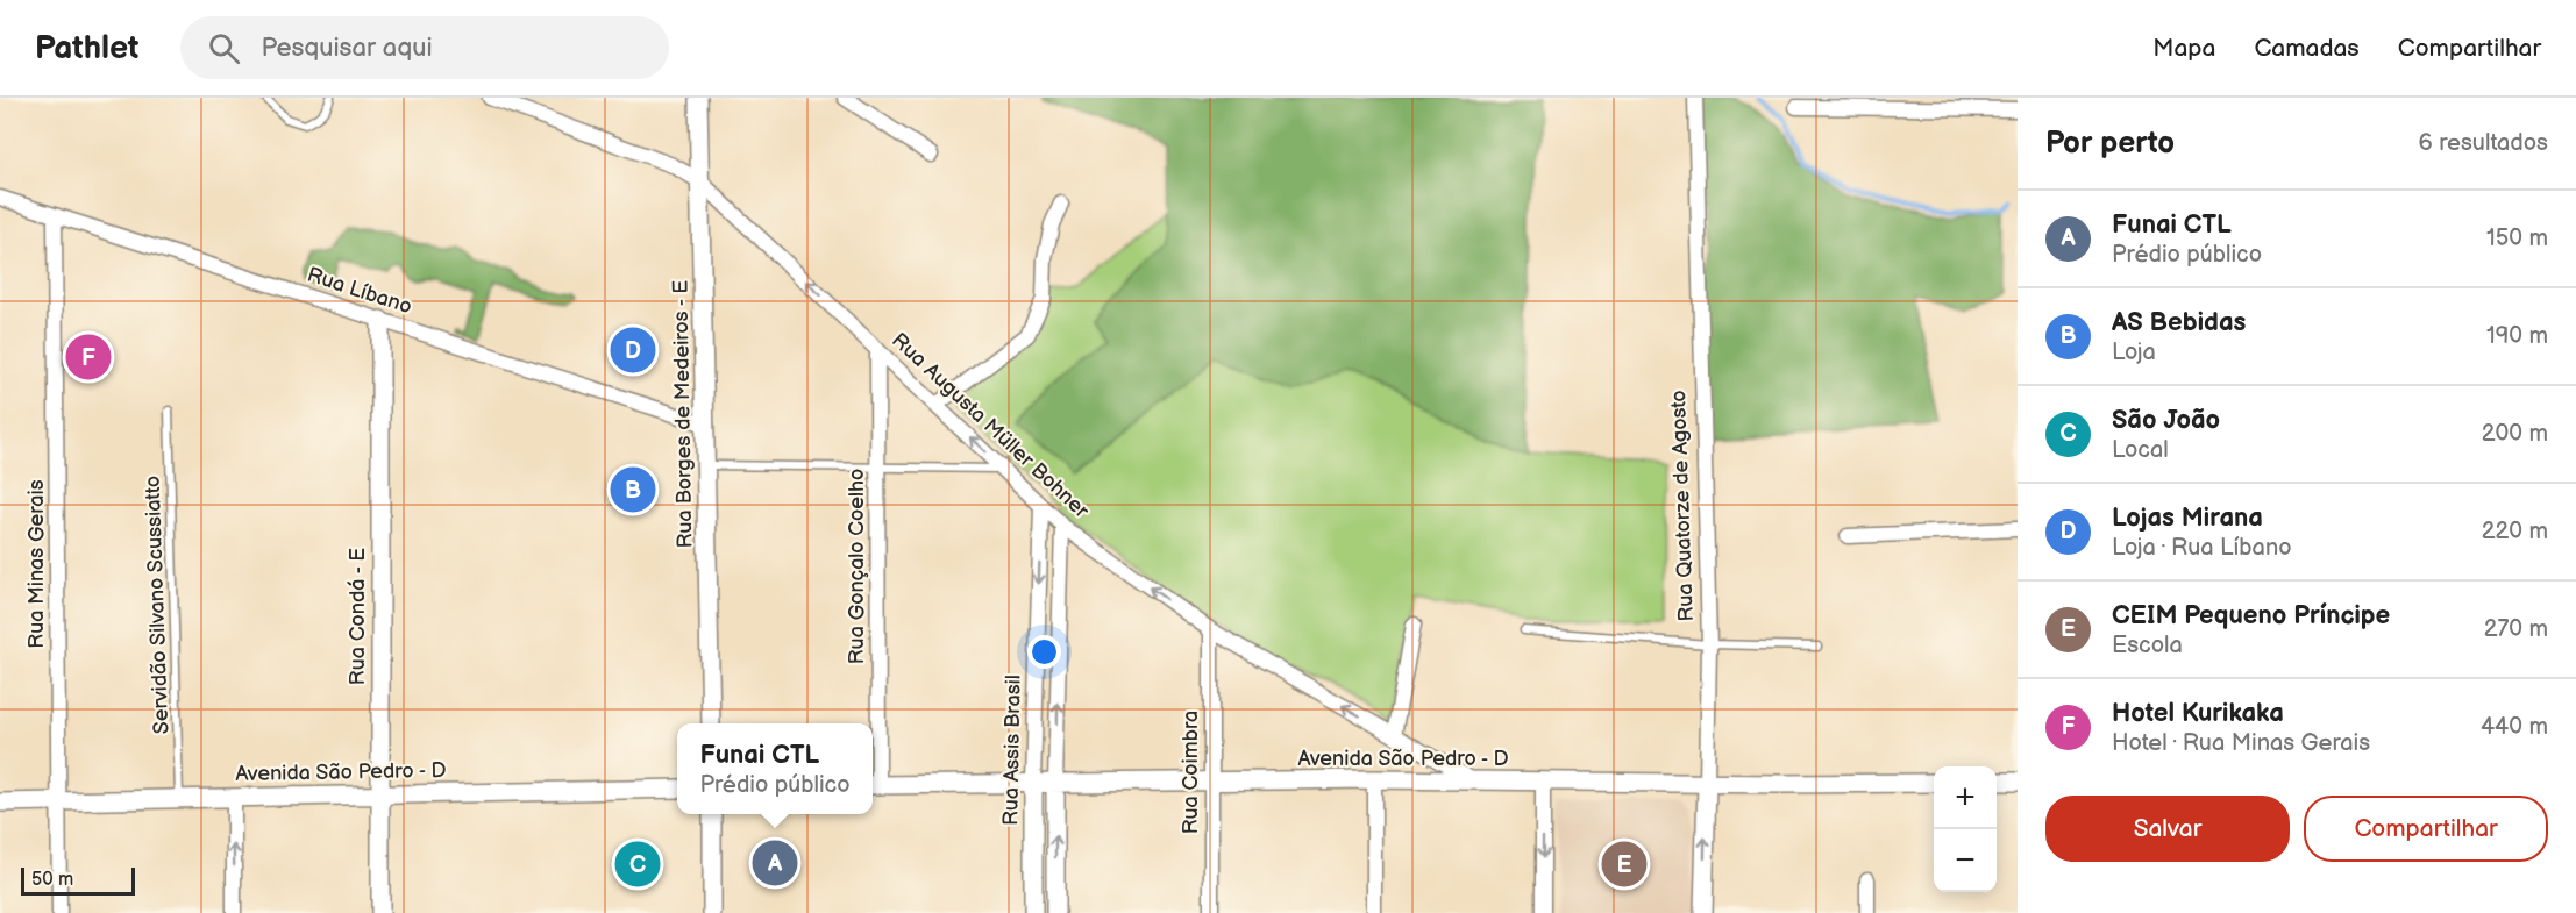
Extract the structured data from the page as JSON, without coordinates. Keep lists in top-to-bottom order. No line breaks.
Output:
{"streets":{"street":["Rua Líbano","Rua Borges de Medeiros - E","Rua Augusta Müller Bohner","Rua Quatorze de Agosto","Rua Minas Gerais","Rua Gonçalo Coelho","Rua Condá - E","Rua Assis Brasil","Avenida São Pedro - D","Rua Coimbra"],"lane":["Servidão Silvano Scussiatto"]},"crossings":[["Rua Líbano","Rua Borges de Medeiros - E"],["Rua Líbano","Rua Minas Gerais"],["Rua Líbano","Rua Condá - E"],["Rua Borges de Medeiros - E","Rua Augusta Müller Bohner"],["Rua Augusta Müller Bohner","Rua Gonçalo Coelho"],["Rua Augusta Müller Bohner","Rua Assis Brasil"],["Rua Augusta Müller Bohner","Avenida São Pedro - D"],["Rua Augusta Müller Bohner","Rua Coimbra"],["Rua Quatorze de Agosto","Avenida São Pedro - D"],["Rua Minas Gerais","Avenida São Pedro - D"],["Rua Gonçalo Coelho","Avenida São Pedro - D"],["Servidão Silvano Scussiatto","Avenida São Pedro - D"],["Rua Condá - E","Avenida São Pedro - D"],["Rua Assis Brasil","Avenida São Pedro - D"],["Avenida São Pedro - D","Rua Coimbra"]],"one_way":["Rua Augusta Müller Bohner"],"scale_bar":"50 m","page":{"header":"Pathlet","search":"Pesquisar aqui","nav":["Mapa","Camadas","Compartilhar"],"heading":["Por perto","6 resultados"],"list":[{"mark":"A","name":"Funai CTL","note":"Prédio público","value":"150 m"},{"mark":"B","name":"AS Bebidas","note":"Loja","value":"190 m"},{"mark":"C","name":"São João","note":"Local","value":"200 m"},{"mark":"D","name":"Lojas Mirana","note":"Loja · Rua Líbano","value":"220 m"},{"mark":"E","name":"CEIM Pequeno Príncipe","note":"Escola","value":"270 m"},{"mark":"F","name":"Hotel Kurikaka","note":"Hotel · Rua Minas Gerais","value":"440 m"}],"pins":["D","F","B","A","C","E"],"popup":["Funai CTL","Prédio público"],"map_buttons":["+","−"],"buttons":["Salvar","Compartilhar"],"scale":"50 m"}}
